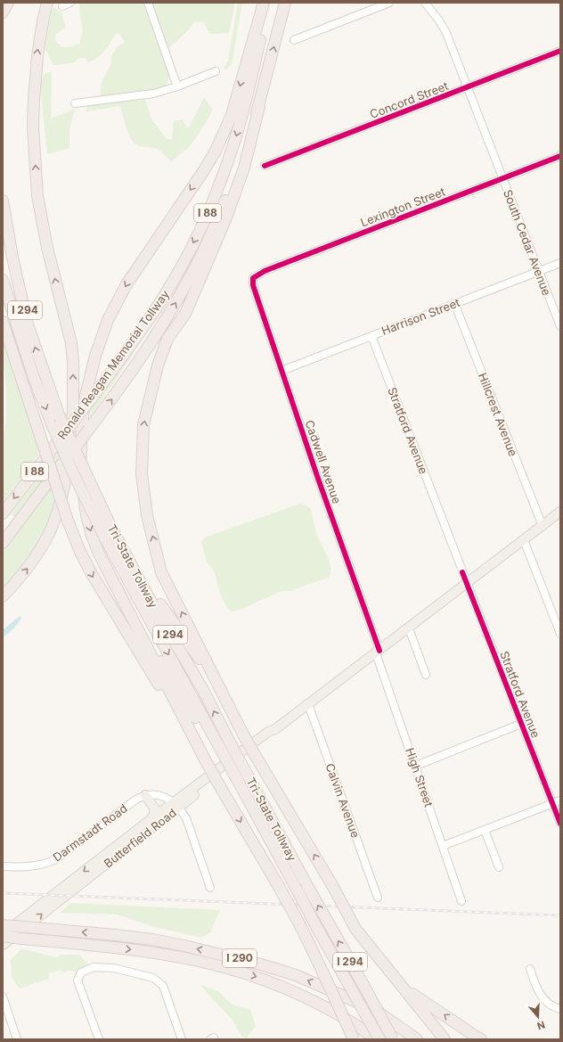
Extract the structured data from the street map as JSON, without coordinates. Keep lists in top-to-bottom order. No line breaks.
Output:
{"streets":{"highway":["I 88","I 294","Ronald Reagan Memorial Tollway","Tri-State Tollway","I 290"],"main road":["Butterfield Road"],"street":["Concord Street","Lexington Street","South Cedar Avenue","Harrison Street","Hillcrest Avenue","Stratford Avenue","Cadwell Avenue","High Street","Calvin Avenue","Darmstadt Road"]},"crossings":[["Concord Street","South Cedar Avenue"],["Lexington Street","South Cedar Avenue"],["Lexington Street","Cadwell Avenue"],["South Cedar Avenue","Harrison Street"],["Harrison Street","Hillcrest Avenue"],["Harrison Street","Stratford Avenue"],["Harrison Street","Cadwell Avenue"],["Hillcrest Avenue","Butterfield Road"],["Stratford Avenue","Butterfield Road"],["Cadwell Avenue","High Street"],["Cadwell Avenue","Butterfield Road"],["High Street","Butterfield Road"],["Calvin Avenue","Butterfield Road"],["Butterfield Road","I 290"]],"north":"bottom"}
